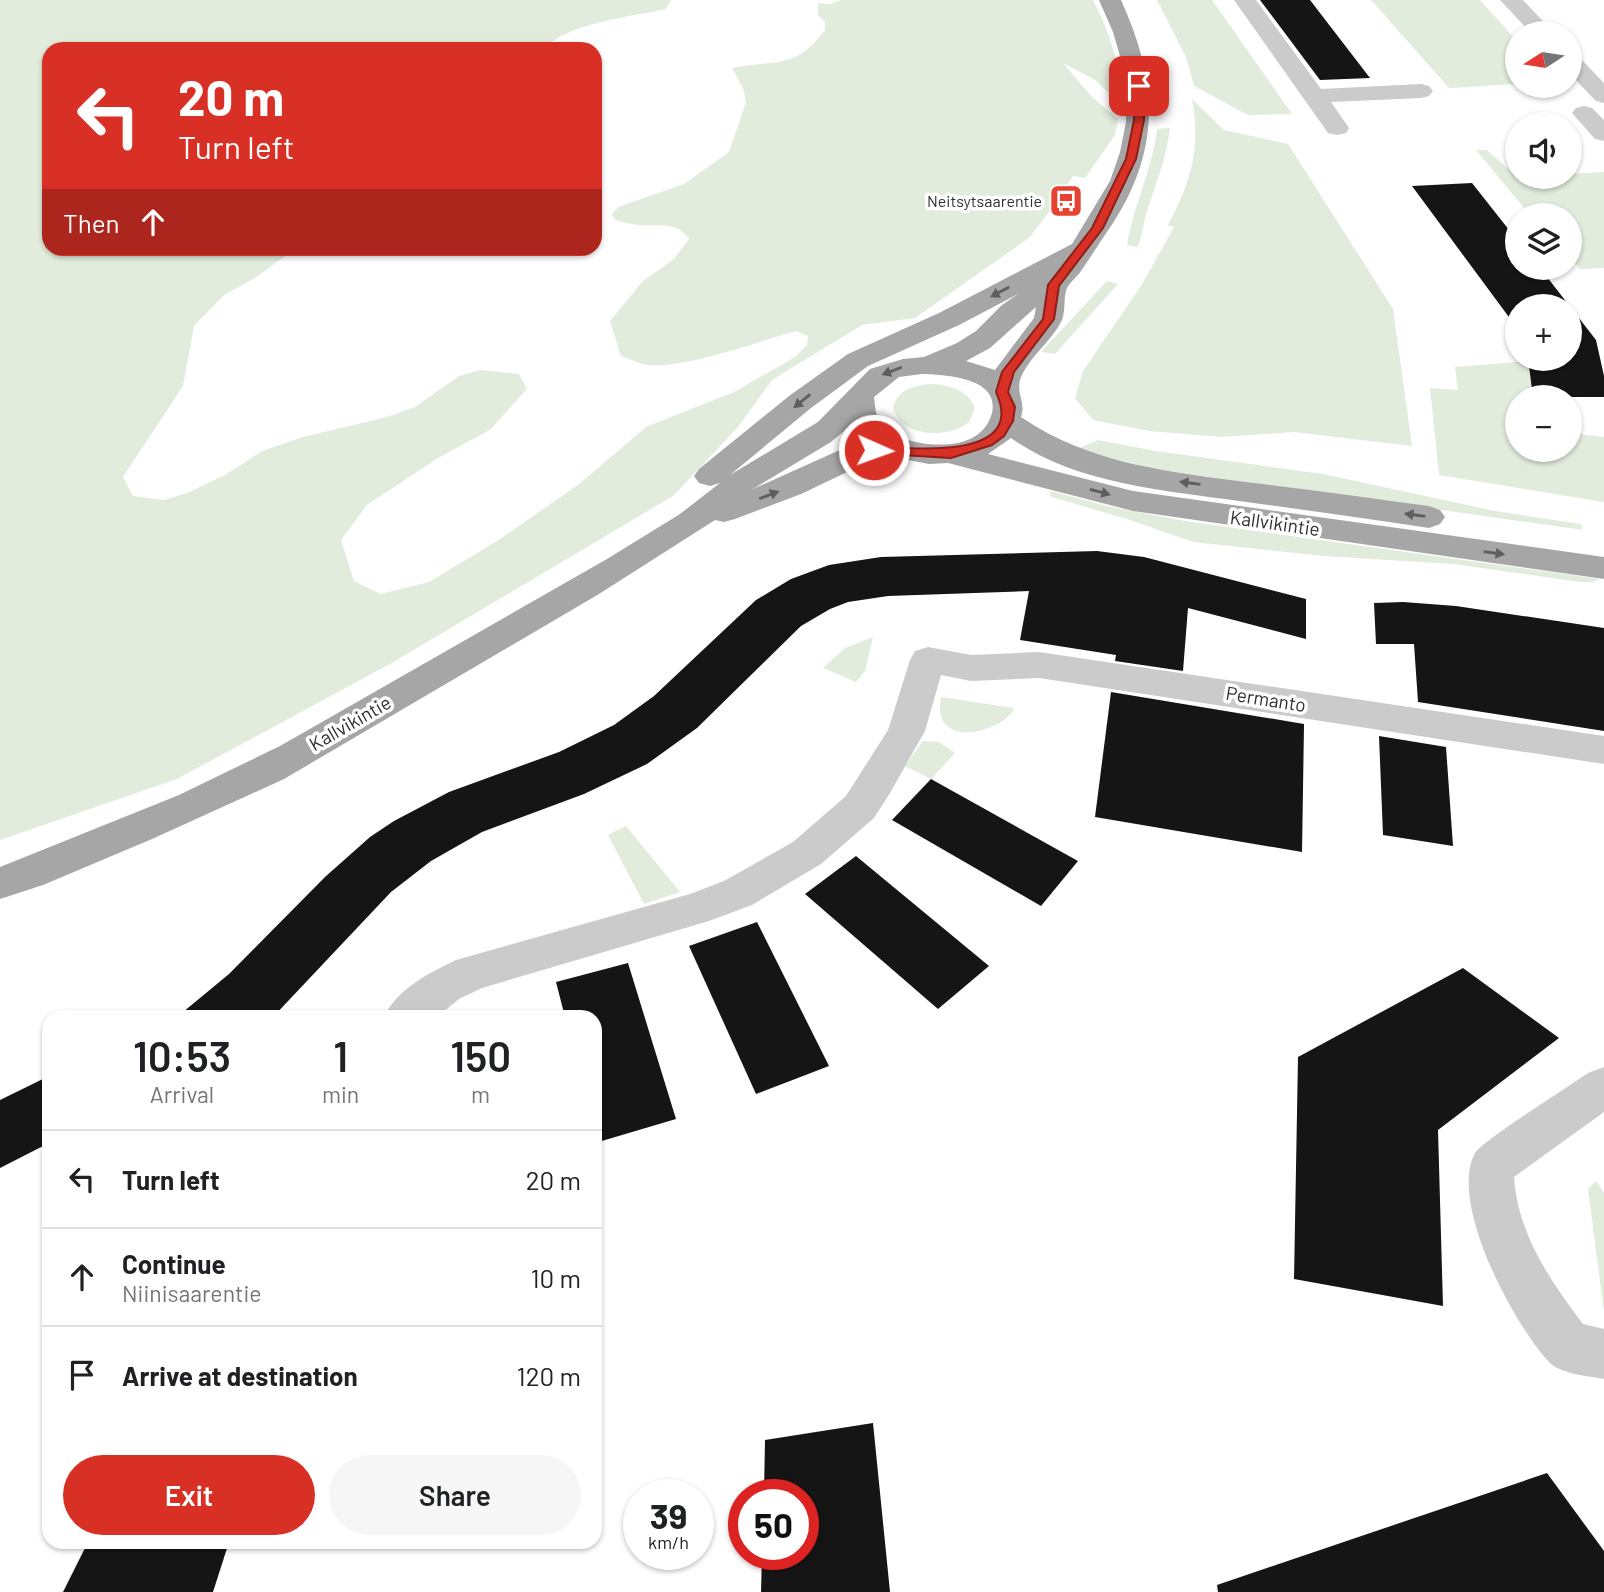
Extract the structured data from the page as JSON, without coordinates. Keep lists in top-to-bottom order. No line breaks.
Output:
{"streets":{"main road":["Kallvikintie"],"street":["Permanto"]},"places":{"bus stop":["Neitsytsaarentie"]},"north":"left","page":{"map_buttons":["+","−"],"turn":["20 m","Turn left"],"then":"Then","eta":["10:53","Arrival","1","min","150","m"],"list":[{"name":"Turn left","value":"20 m"},{"name":"Continue","note":"Niinisaarentie","value":"10 m"},{"name":"Arrive at destination","value":"120 m"}],"buttons":["Exit","Share"],"speed":"39 km/h","limit":"50"}}
